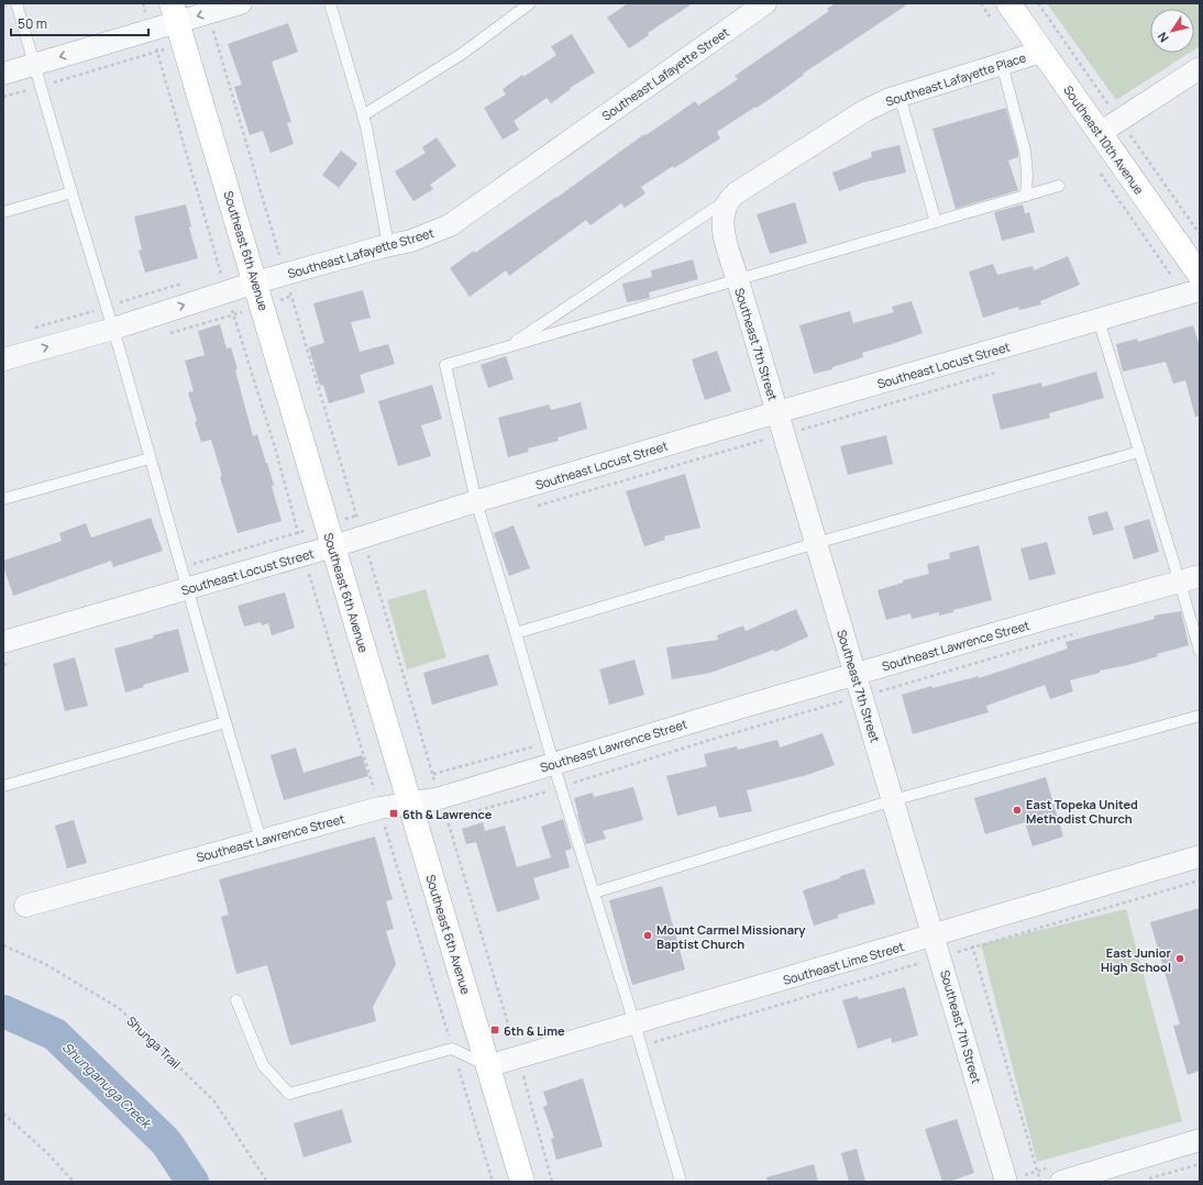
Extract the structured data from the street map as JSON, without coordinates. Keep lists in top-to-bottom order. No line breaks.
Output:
{"streets":{"main road":["Southeast 10th Avenue","Southeast 6th Avenue"],"street":["Southeast Lafayette Street","Southeast Lafayette Place","Southeast 7th Street","Southeast Locust Street","Southeast Lawrence Street","Southeast Lime Street"],"path":["Shunga Trail"]},"crossings":[["Southeast Lafayette Street","Southeast 6th Avenue"],["Southeast Lafayette Place","Southeast 10th Avenue"],["Southeast Lafayette Place","Southeast 7th Street"],["Southeast 6th Avenue","Southeast Locust Street"],["Southeast 6th Avenue","Southeast Lawrence Street"],["Southeast 6th Avenue","Southeast Lime Street"],["Southeast 7th Street","Southeast Locust Street"],["Southeast 7th Street","Southeast Lawrence Street"],["Southeast 7th Street","Southeast Lime Street"]],"water":["Shunganuga Creek"],"places":{"other":["East Topeka United Methodist Church","Mount Carmel Missionary Baptist Church","East Junior High School"],"transit":["6th & Lawrence","6th & Lime"]},"scale_bar":"50 m","north":"bottom left"}
